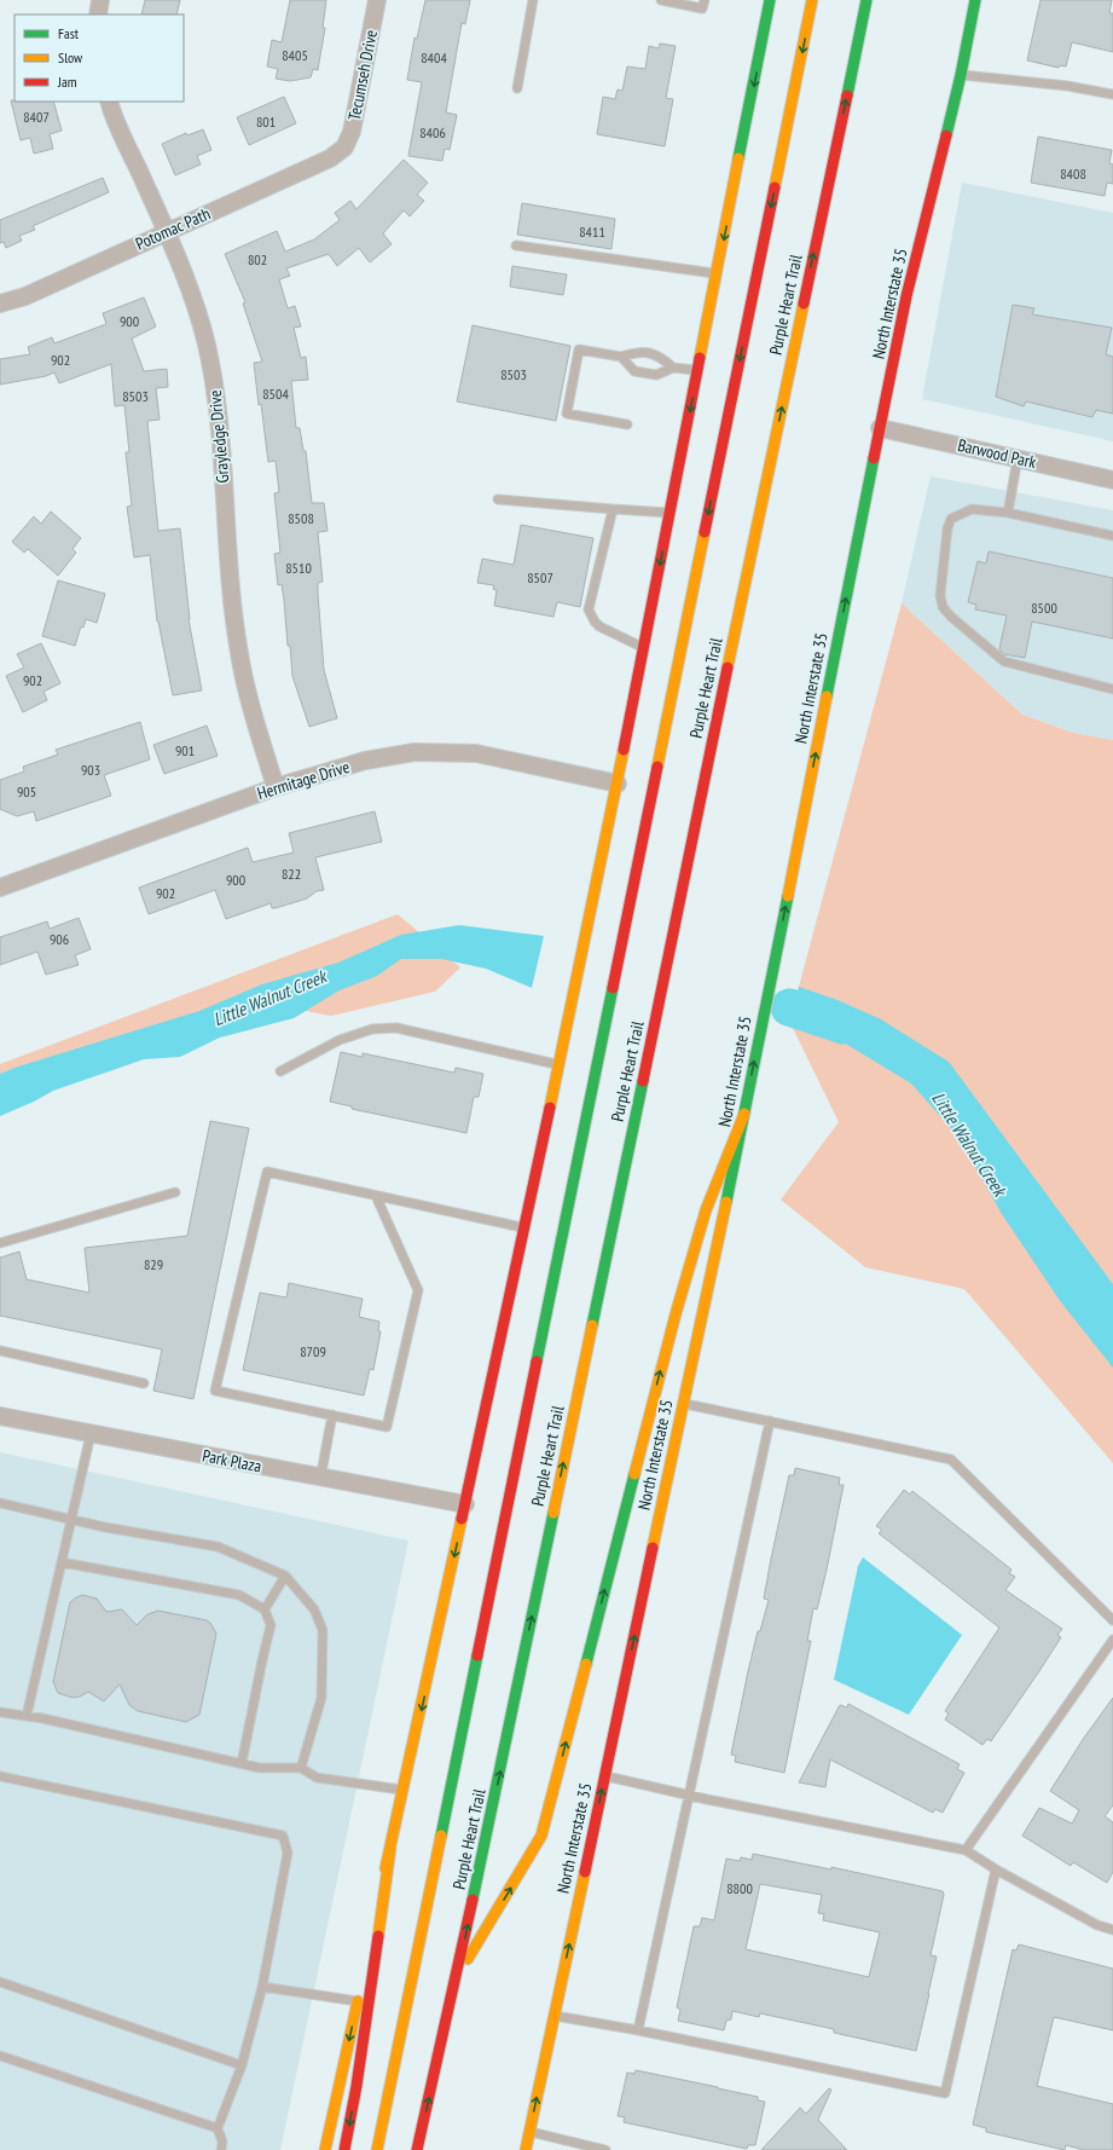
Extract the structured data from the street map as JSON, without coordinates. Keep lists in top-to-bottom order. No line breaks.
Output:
{"streets":{"main road":["North Interstate 35","Purple Heart Trail"],"street":["Tecumseh Drive","Potomac Path","Grayledge Drive","Barwood Park","Hermitage Drive","Park Plaza"]},"crossings":[["Tecumseh Drive","Potomac Path"],["Potomac Path","Grayledge Drive"],["North Interstate 35","Barwood Park"],["Grayledge Drive","Hermitage Drive"]],"water":["Little Walnut Creek"],"house_numbers":["8405","8404","8407","801","8406","8408","8411","802","900","902","8503","8504","8503","8508","8510","8507","8500","902","901","903","905","822","900","902","906","829","8709","8800"],"legend":["Fast","Slow","Jam"]}
